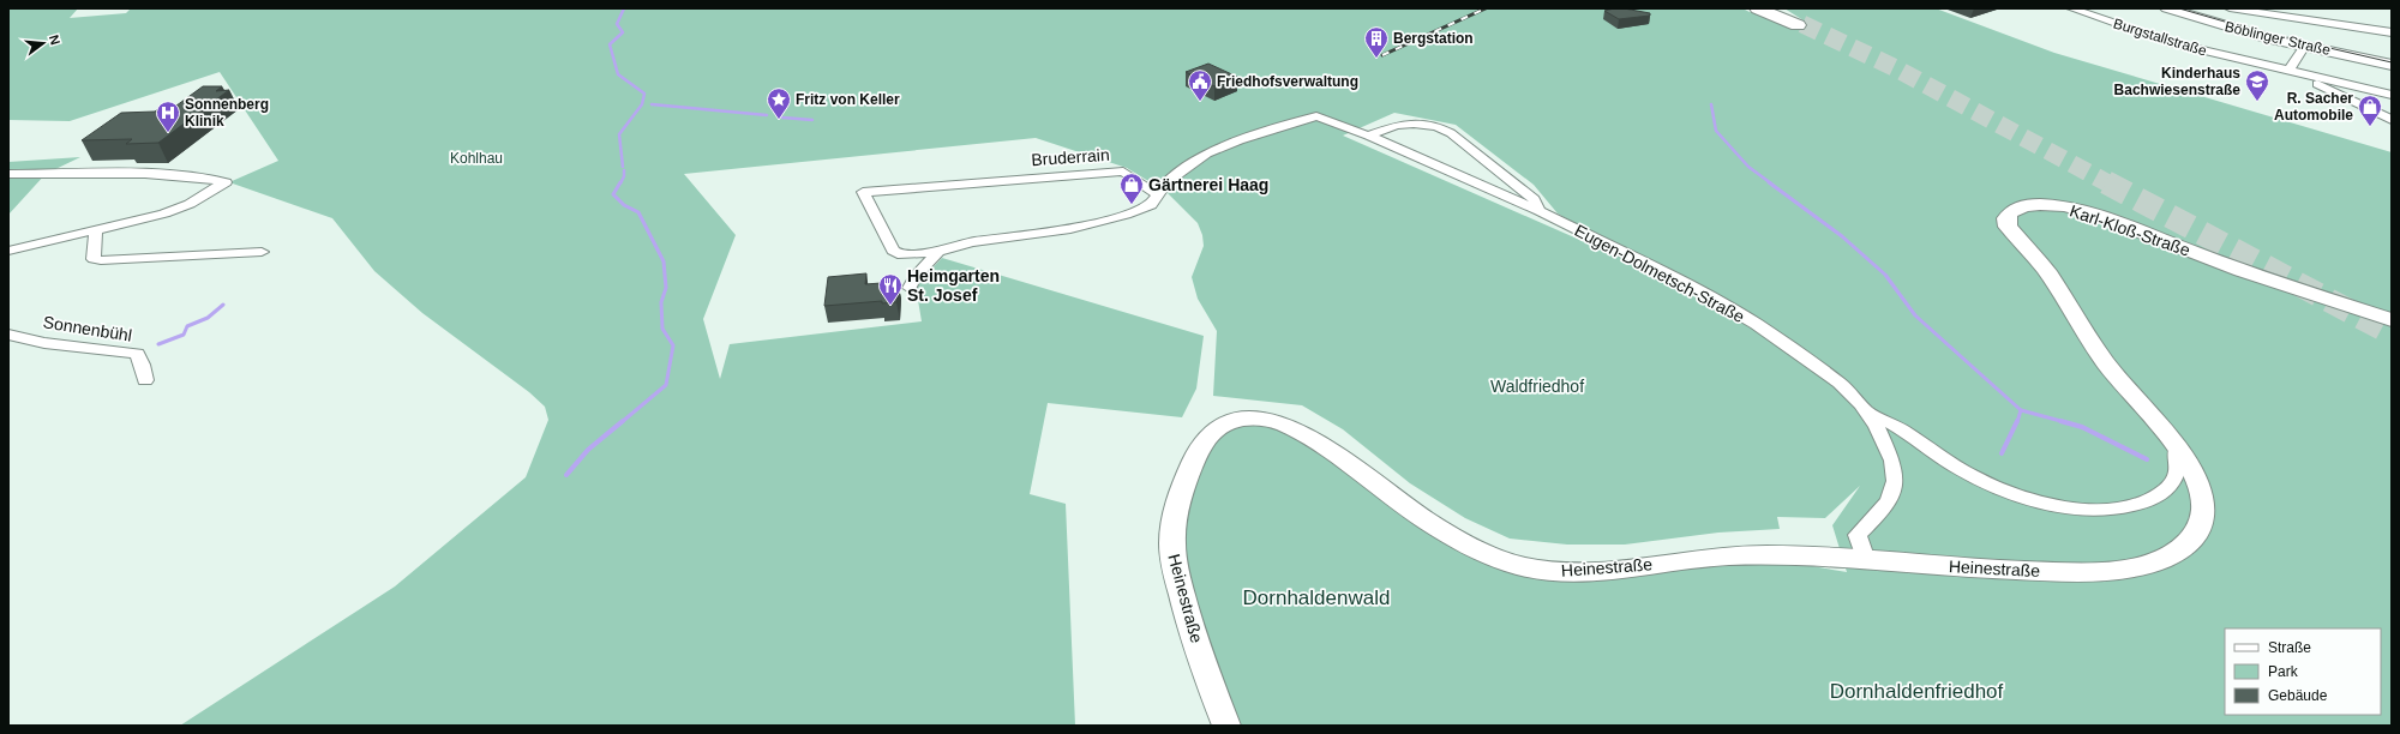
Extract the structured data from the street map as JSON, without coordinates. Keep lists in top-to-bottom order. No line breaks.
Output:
{"streets":{"main road":["Böblinger Straße","Karl-Kloß-Straße","Heinestraße"],"street":["Burgstallstraße","Bruderrain","Eugen-Dolmetsch-Straße","Sonnenbühl"]},"crossings":[["Bruderrain","Eugen-Dolmetsch-Straße"],["Karl-Kloß-Straße","Eugen-Dolmetsch-Straße"],["Karl-Kloß-Straße","Heinestraße"],["Eugen-Dolmetsch-Straße","Heinestraße"]],"parks":["Kohlhau","Waldfriedhof","Dornhaldenwald","Dornhaldenfriedhof"],"places":{"building":["Bergstation"],"public building":["Friedhofsverwaltung"],"school or university":["Kinderhaus Bachwiesenstraße"],"place":["Fritz von Keller"],"shop":["R. Sacher Automobile","Gärtnerei Haag"],"hospital":["Sonnenberg Klinik"],"restaurant":["Heimgarten St. Josef"]},"legend":["Straße","Park","Gebäude"],"north":"right"}
